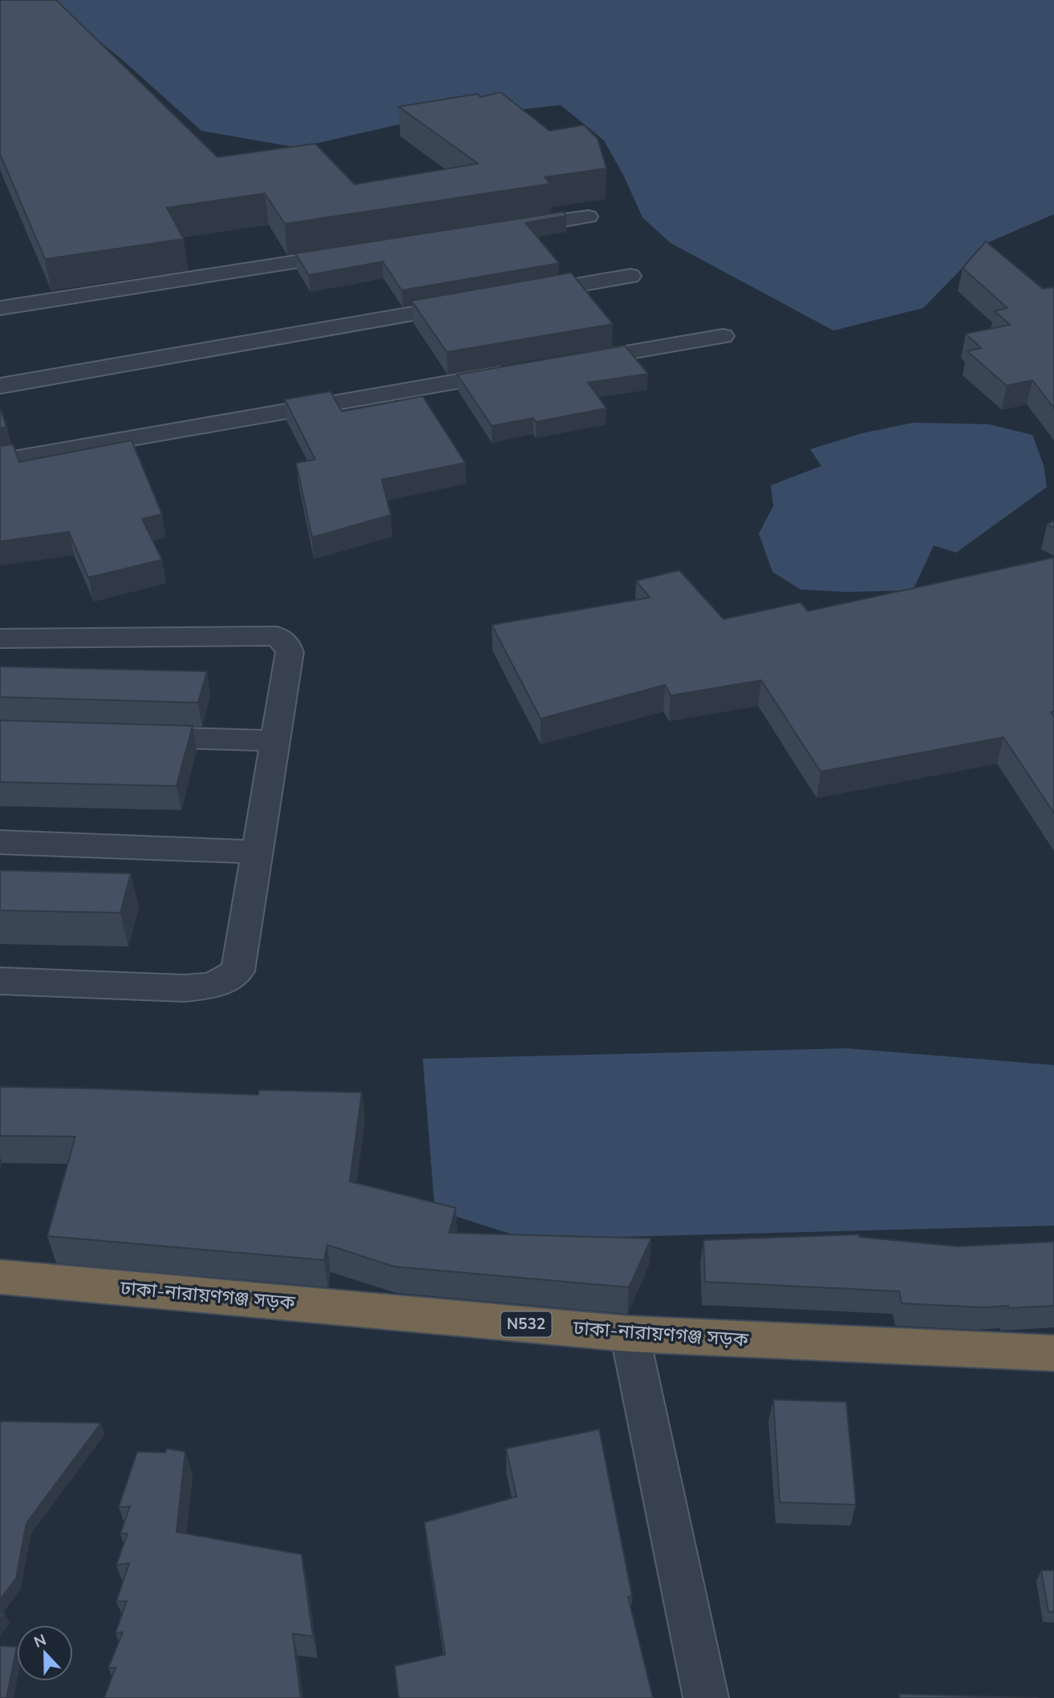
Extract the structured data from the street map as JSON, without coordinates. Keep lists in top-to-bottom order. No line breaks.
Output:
{"streets":{"highway":["ঢাকা-নারায়ণগঞ্জ সড়ক","N532"]},"north":"top"}
